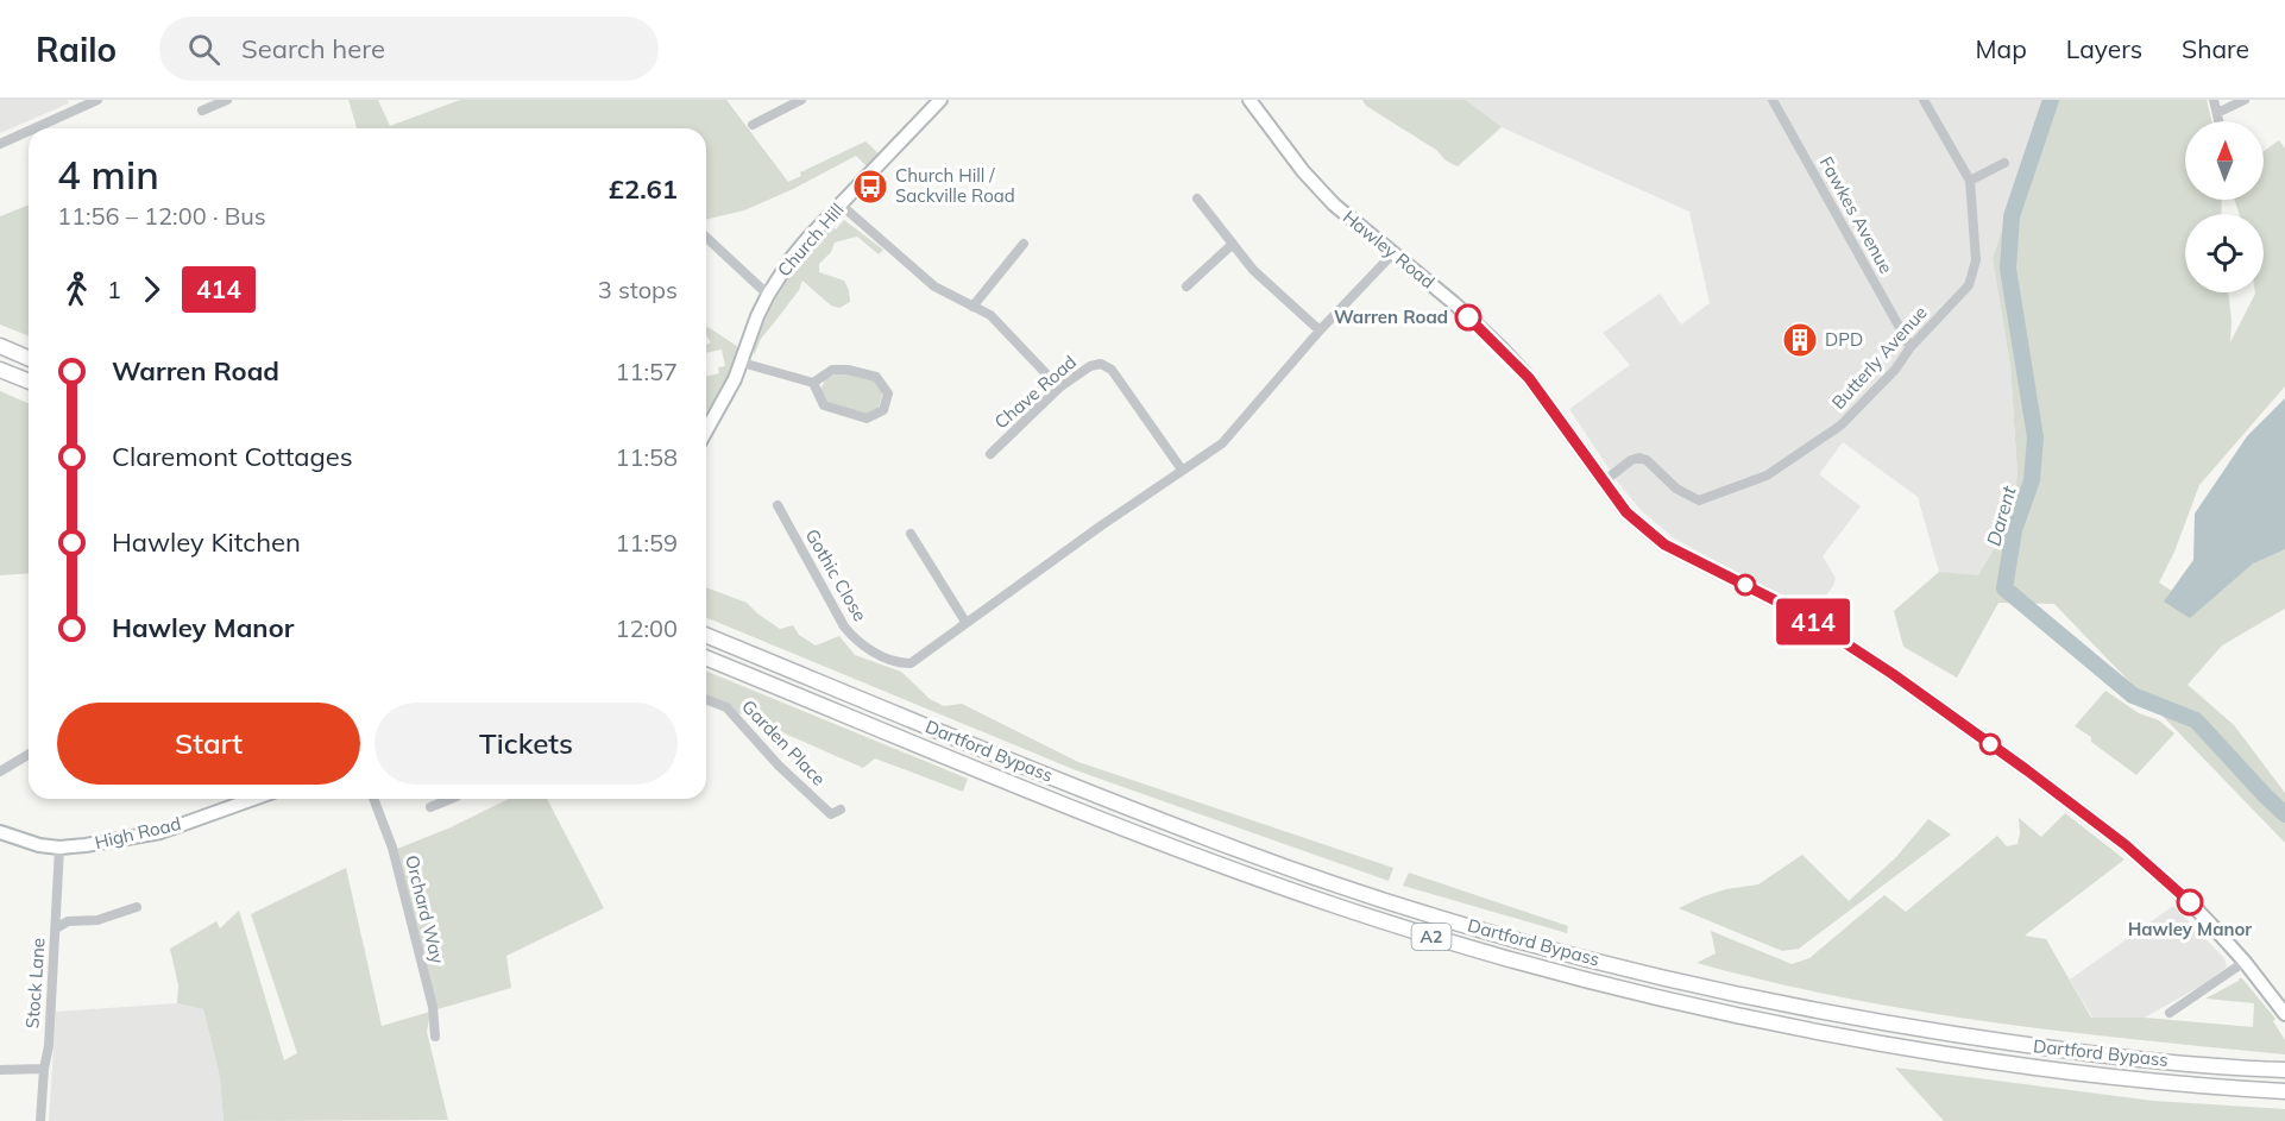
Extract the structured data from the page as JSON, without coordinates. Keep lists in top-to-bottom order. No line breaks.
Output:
{"streets":{"highway":["Dartford Bypass","A2"],"main road":["Church Hill","Hawley Road","High Road"],"street":["Fawkes Avenue","Butterly Avenue","Chave Road","Gothic Close","Garden Place","Orchard Way","Stock Lane"]},"crossings":[["Fawkes Avenue","Butterly Avenue"],["Hawley Road","Butterly Avenue"],["High Road","Stock Lane"]],"water":["Darent"],"places":{"bus stop":["Church Hill / Sackville Road"],"other":["Warren Road","Hawley Manor"],"building":["DPD"]},"lines":["bus line 414"],"north":"top","page":{"header":"Railo","search":"Search here","nav":["Map","Layers","Share"],"on_map":"414","heading":["4 min","11:56 – 12:00 · Bus","£2.61"],"legs":["1","414","3 stops"],"list":[{"name":"Warren Road","value":"11:57"},{"name":"Claremont Cottages","value":"11:58"},{"name":"Hawley Kitchen","value":"11:59"},{"name":"Hawley Manor","value":"12:00"}],"buttons":["Start","Tickets"]}}
